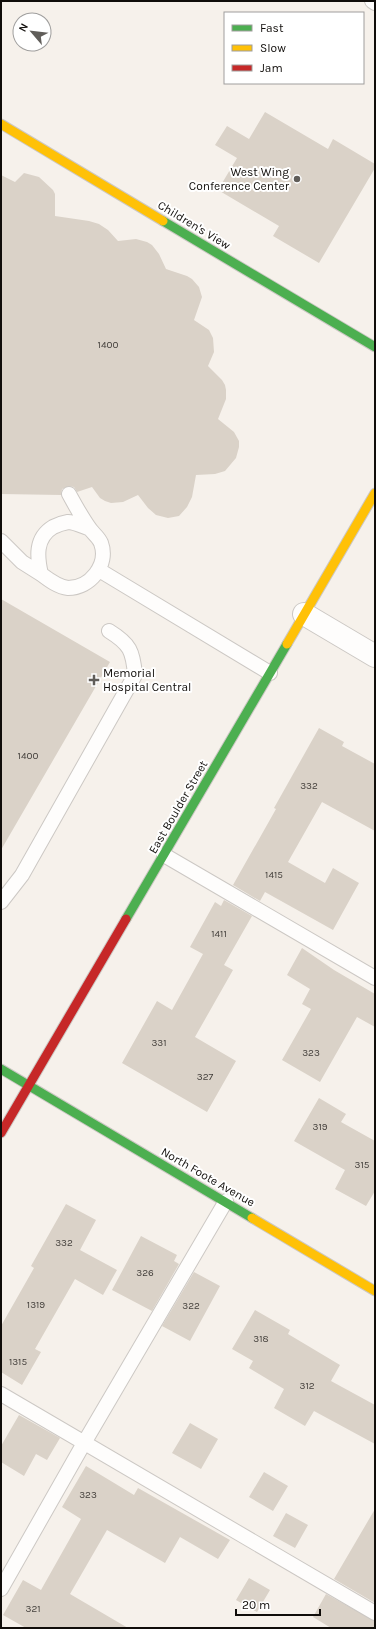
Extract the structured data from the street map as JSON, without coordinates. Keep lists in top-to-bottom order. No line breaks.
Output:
{"streets":{"street":["Children's View","East Boulder Street","North Foote Avenue"]},"crossings":[["East Boulder Street","North Foote Avenue"]],"places":{"other":["West Wing Conference Center"],"health":["Memorial Hospital Central"]},"house_numbers":["1400","1400","332","1415","1411","331","323","327","319","315","332","326","1319","322","318","1315","312","323","321"],"legend":["Fast","Slow","Jam"],"scale_bar":"20 m","north":"top left"}
